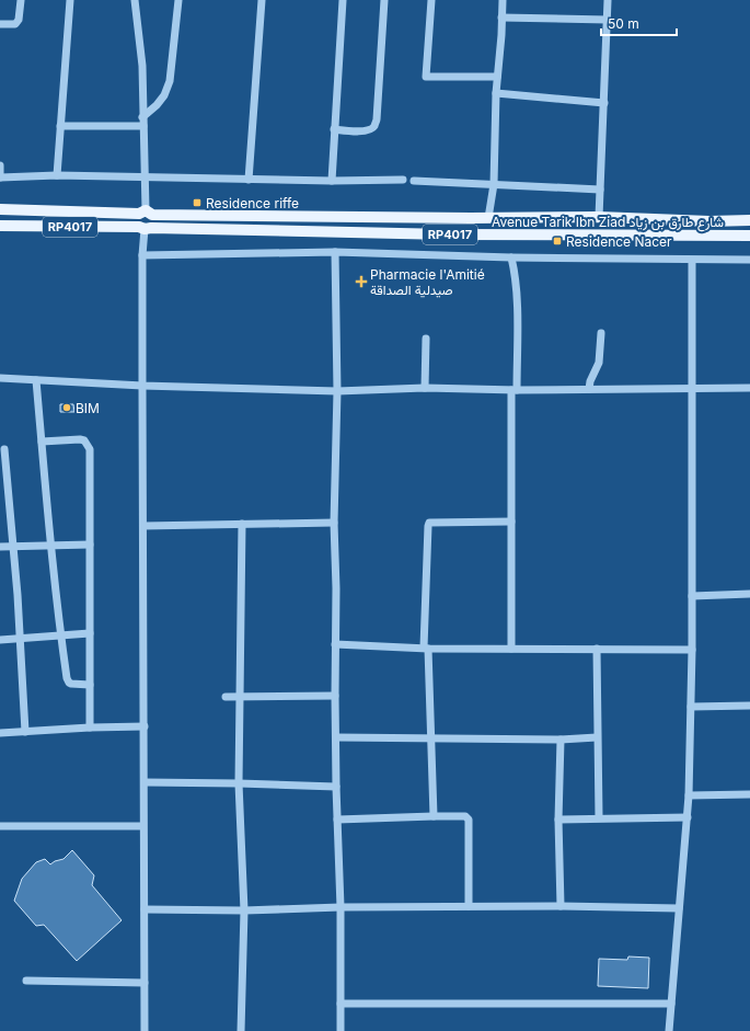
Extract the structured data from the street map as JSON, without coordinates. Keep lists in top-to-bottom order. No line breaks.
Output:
{"streets":{"main road":["Avenue Tarik Ibn Ziad شارع طارق بن زياد","RP4017"]},"places":{"transit":["Residence riffe","Residence Nacer"],"health":["Pharmacie l'Amitié صيدلية الصداقة"],"other":["BIM"]},"scale_bar":"50 m"}
